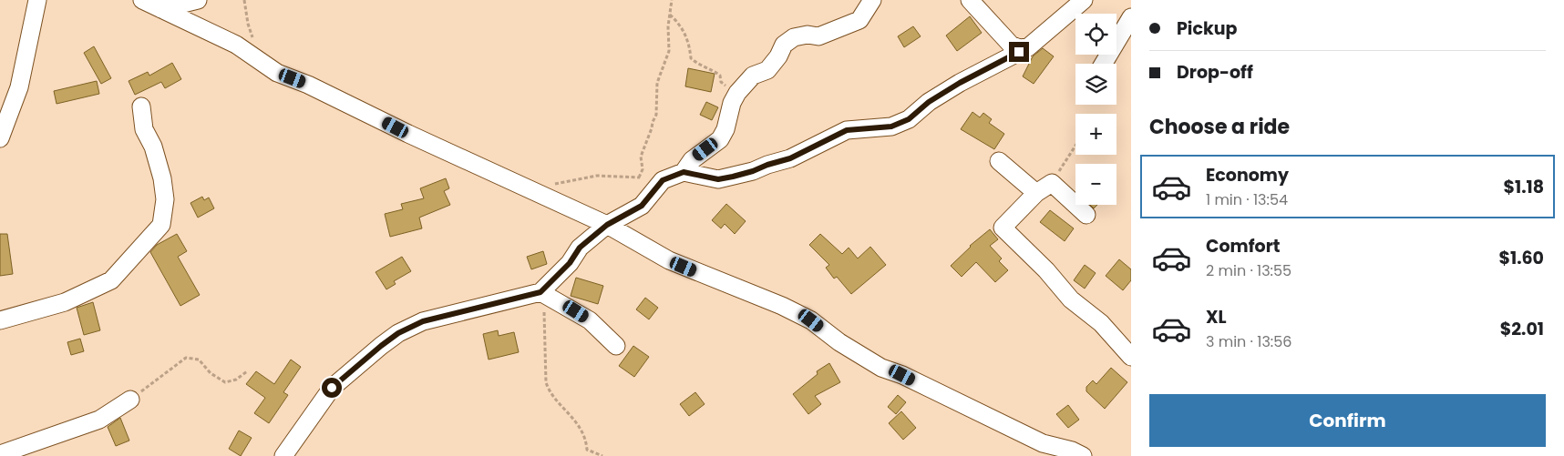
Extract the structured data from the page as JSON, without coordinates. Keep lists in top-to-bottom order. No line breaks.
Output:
{"page":{"banner":["Pickup","Drop-off"],"map_buttons":["+","−"],"heading":"Choose a ride","list":[{"name":"Economy","note":"1 min · 13:54","value":"$1.18"},{"name":"Comfort","note":"2 min · 13:55","value":"$1.60"},{"name":"XL","note":"3 min · 13:56","value":"$2.01"}],"buttons":"Confirm"}}
